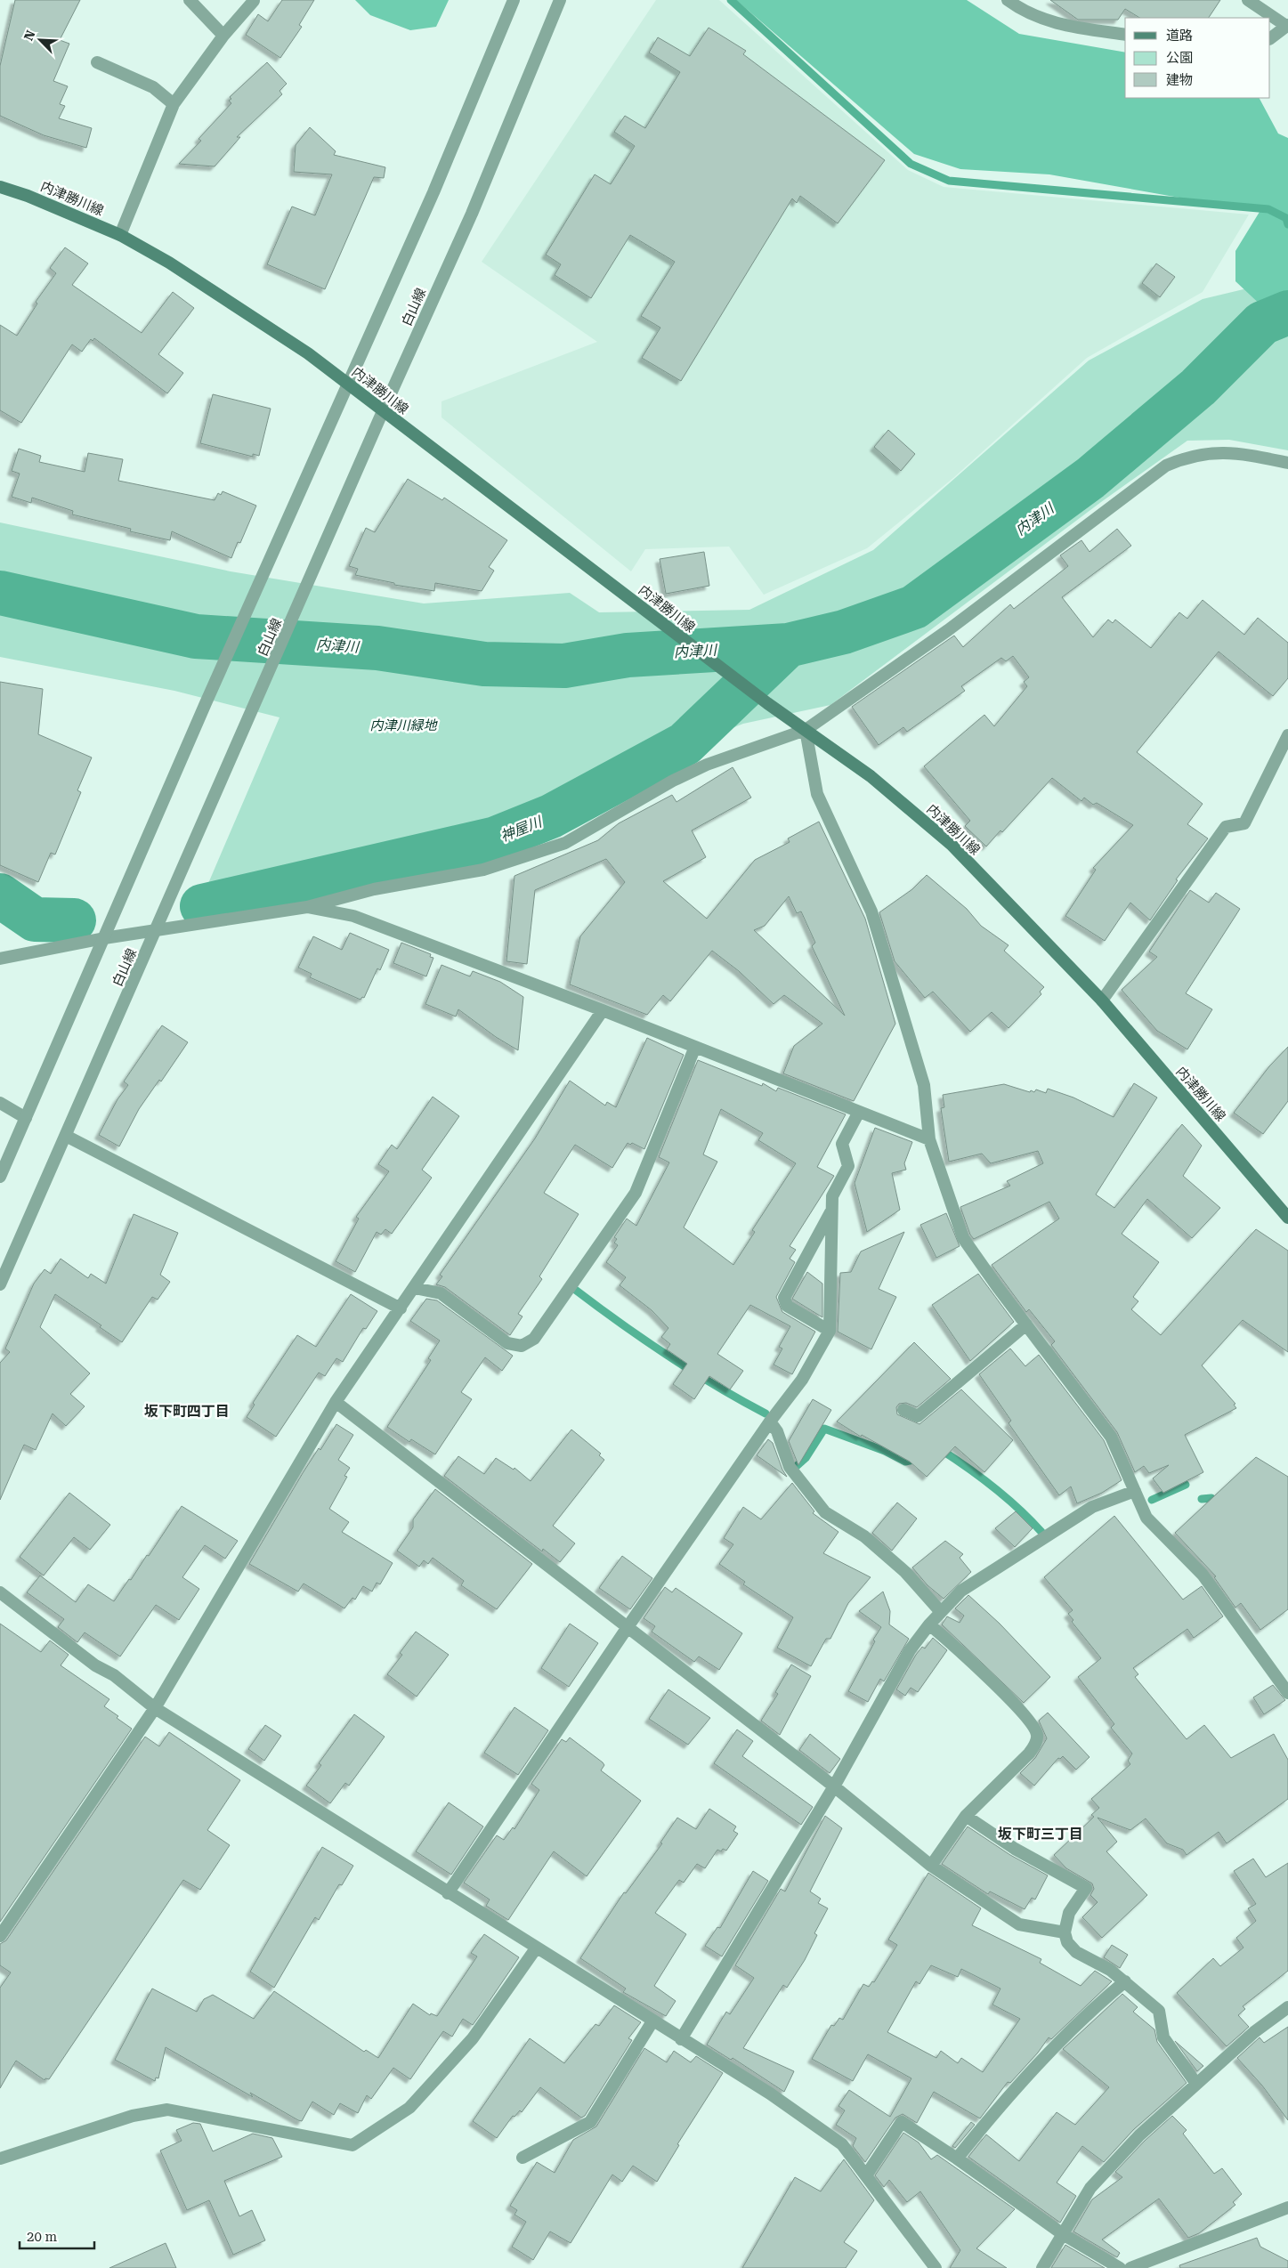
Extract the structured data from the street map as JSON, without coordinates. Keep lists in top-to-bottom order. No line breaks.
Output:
{"streets":{"main road":["内津勝川線"],"street":["白山線"]},"crossings":[["内津勝川線","白山線"]],"districts":["坂下町四丁目","坂下町三丁目"],"water":["内津川","神屋川"],"parks":["内津川緑地"],"legend":["道路","公園","建物"],"scale_bar":"20 m","north":"top left"}
